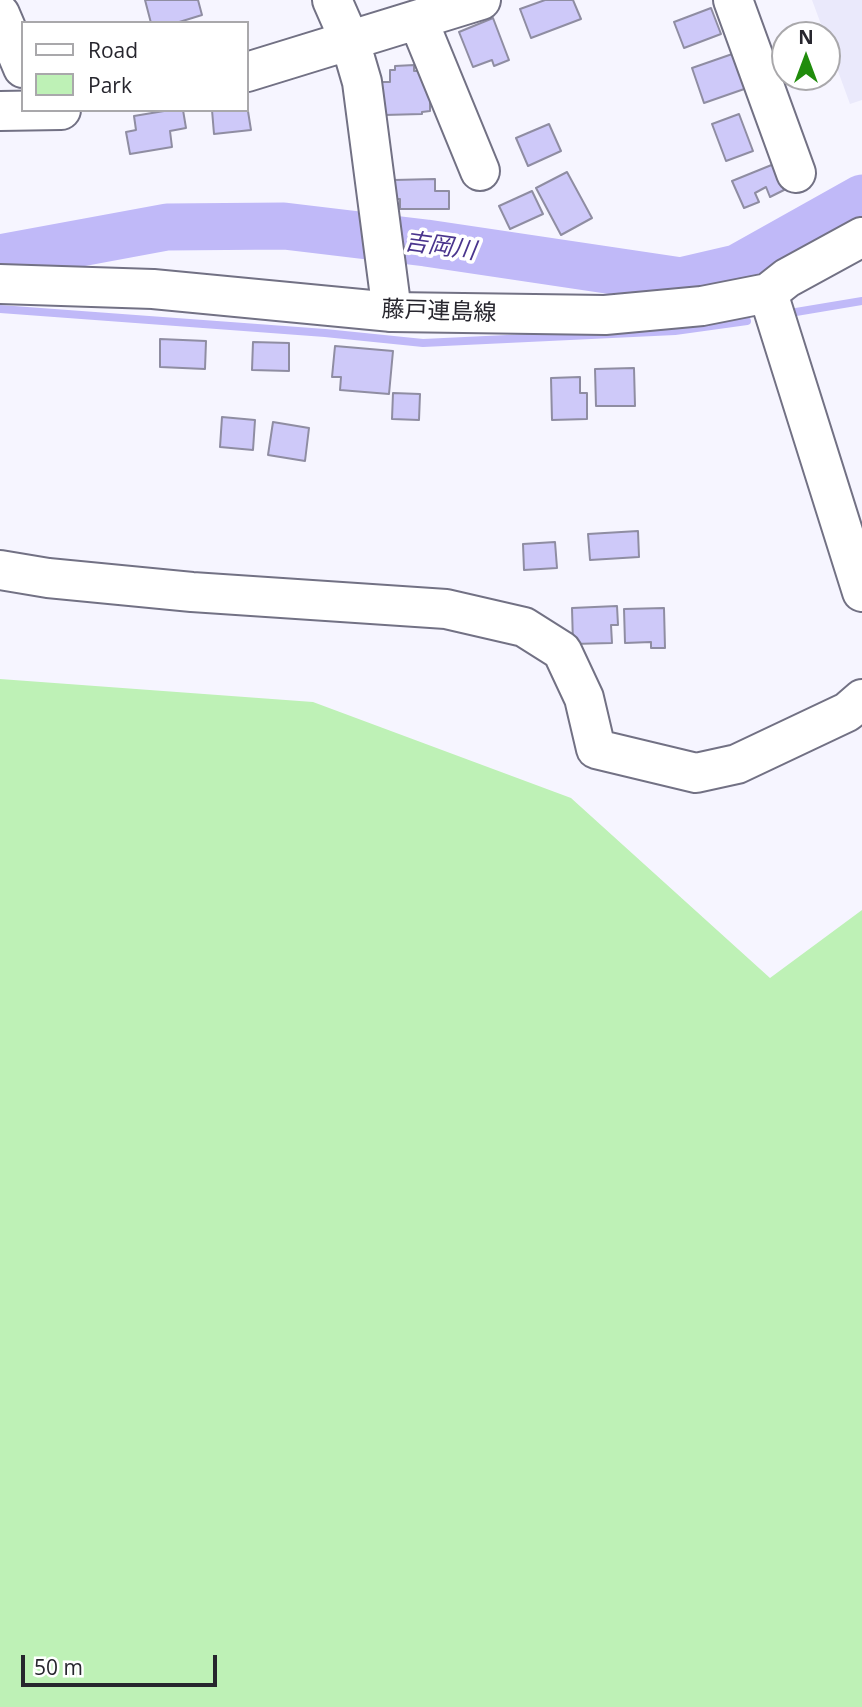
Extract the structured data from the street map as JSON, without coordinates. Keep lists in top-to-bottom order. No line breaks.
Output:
{"streets":{"street":["藤戸連島線"]},"water":["吉岡川"],"legend":["Road","Park"],"scale_bar":"50 m","north":"top"}
